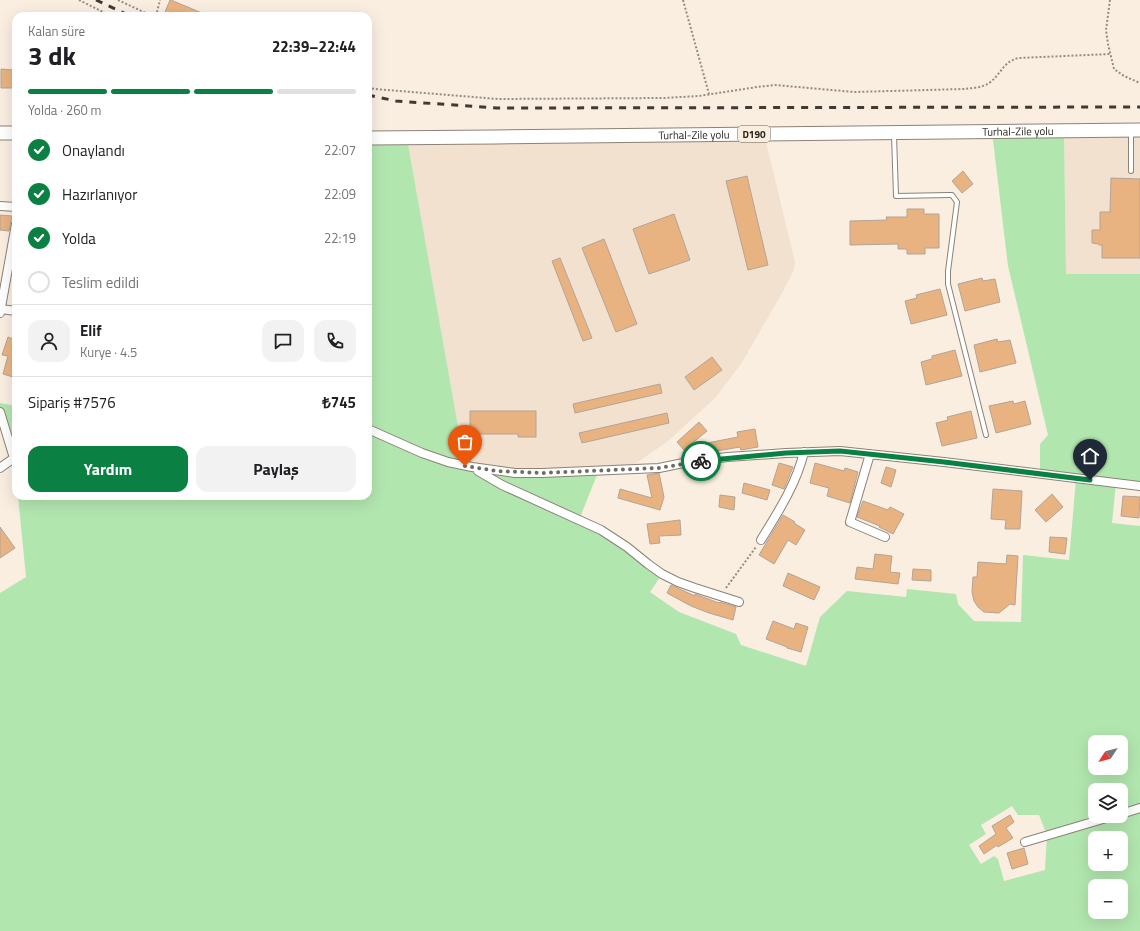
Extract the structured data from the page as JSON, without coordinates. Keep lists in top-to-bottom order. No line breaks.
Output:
{"streets":{"main road":["Turhal-Zile yolu","D190"]},"north":"bottom left","page":{"heading":["3 dk","Kalan süre","22:39–22:44"],"panel":["Elif","Kurye · 4.5","Sipariş #7576","₺745"],"bar":"Yolda · 260 m","list":[["Onaylandı","22:07"],["Hazırlanıyor","22:09"],["Yolda","22:19"],"Teslim edildi"],"buttons":["Yardım","Paylaş"],"map_buttons":["+","−"]}}
